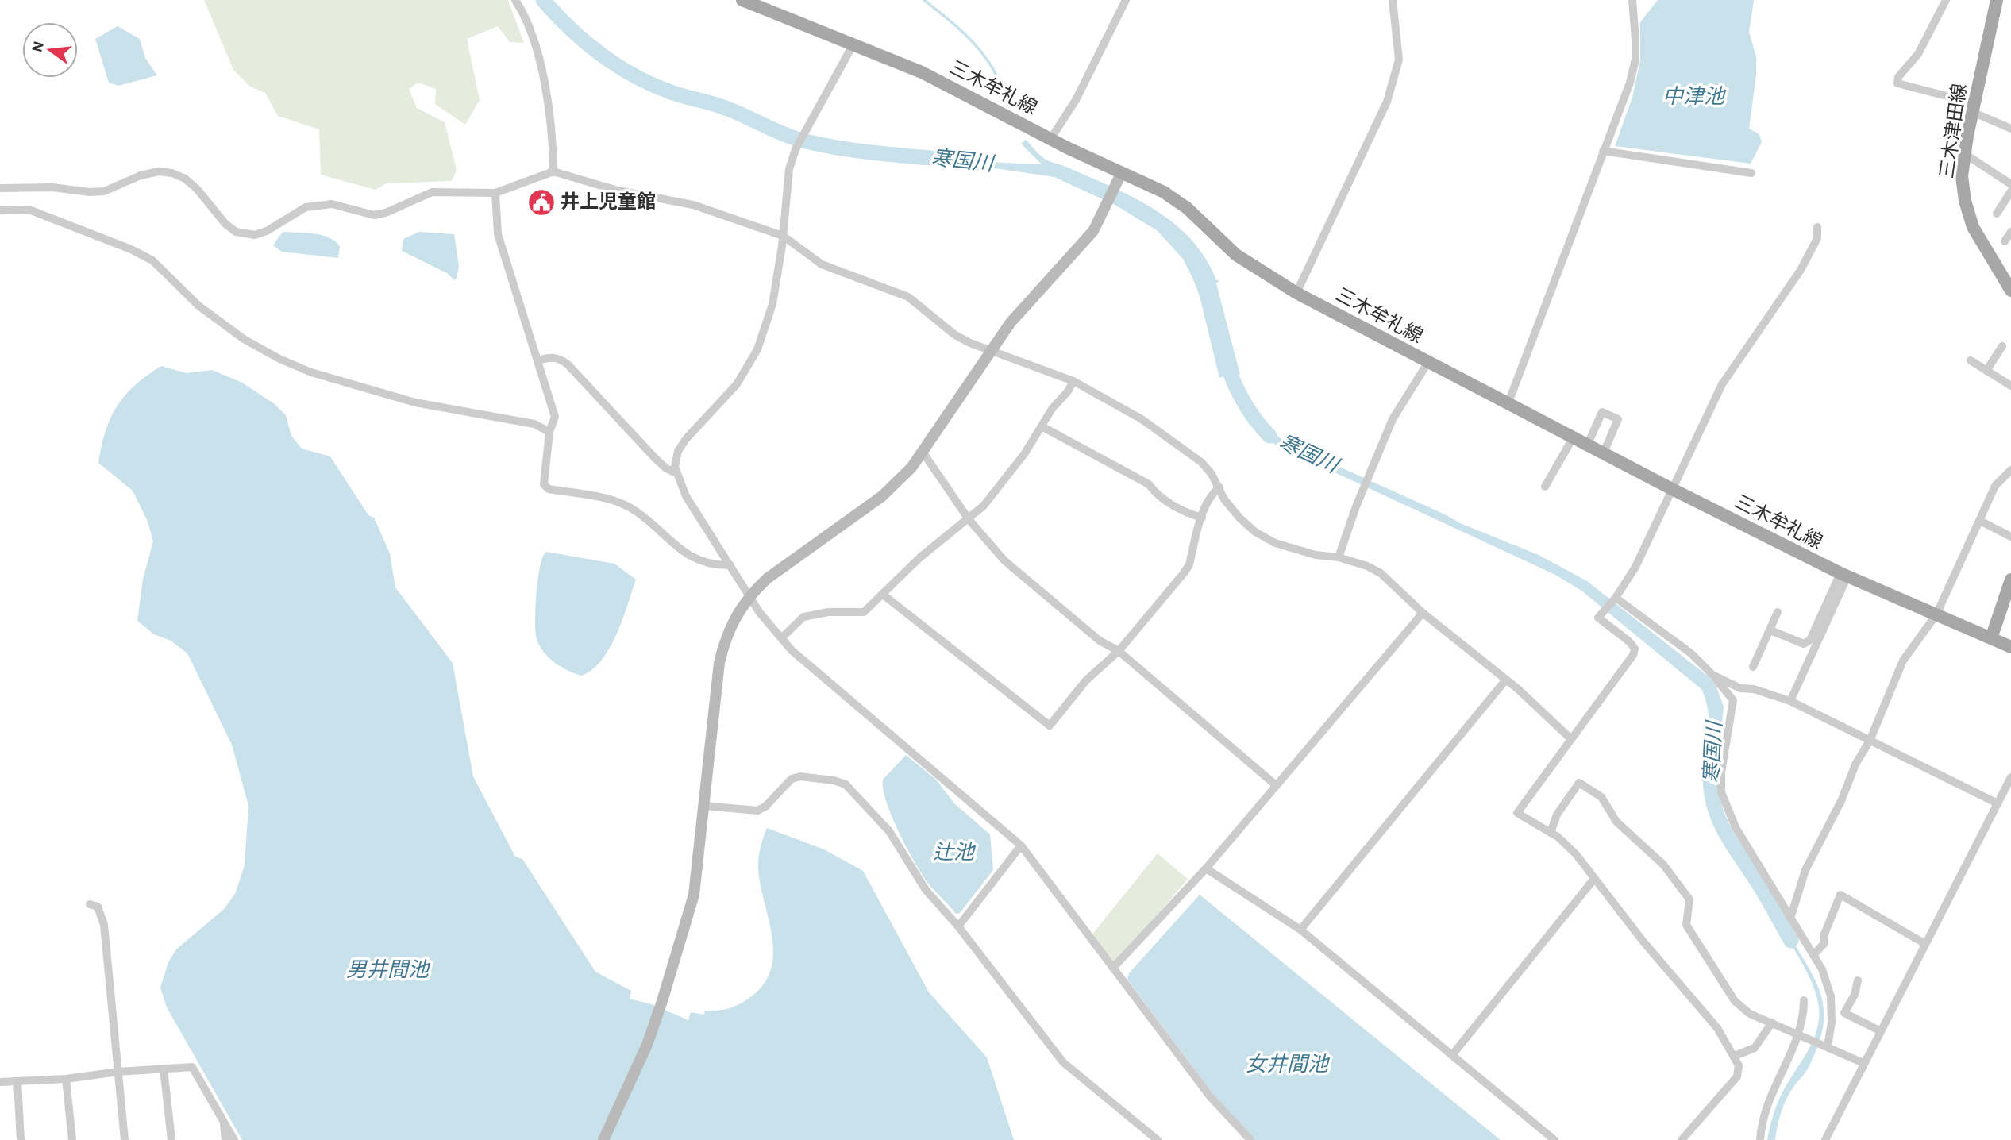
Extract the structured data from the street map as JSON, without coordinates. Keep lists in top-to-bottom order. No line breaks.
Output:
{"streets":{"main road":["三木牟礼線","三木津田線"]},"water":["中津池","寒国川","辻池","男井間池","女井間池"],"places":{"public building":["井上児童館"]},"north":"left"}
